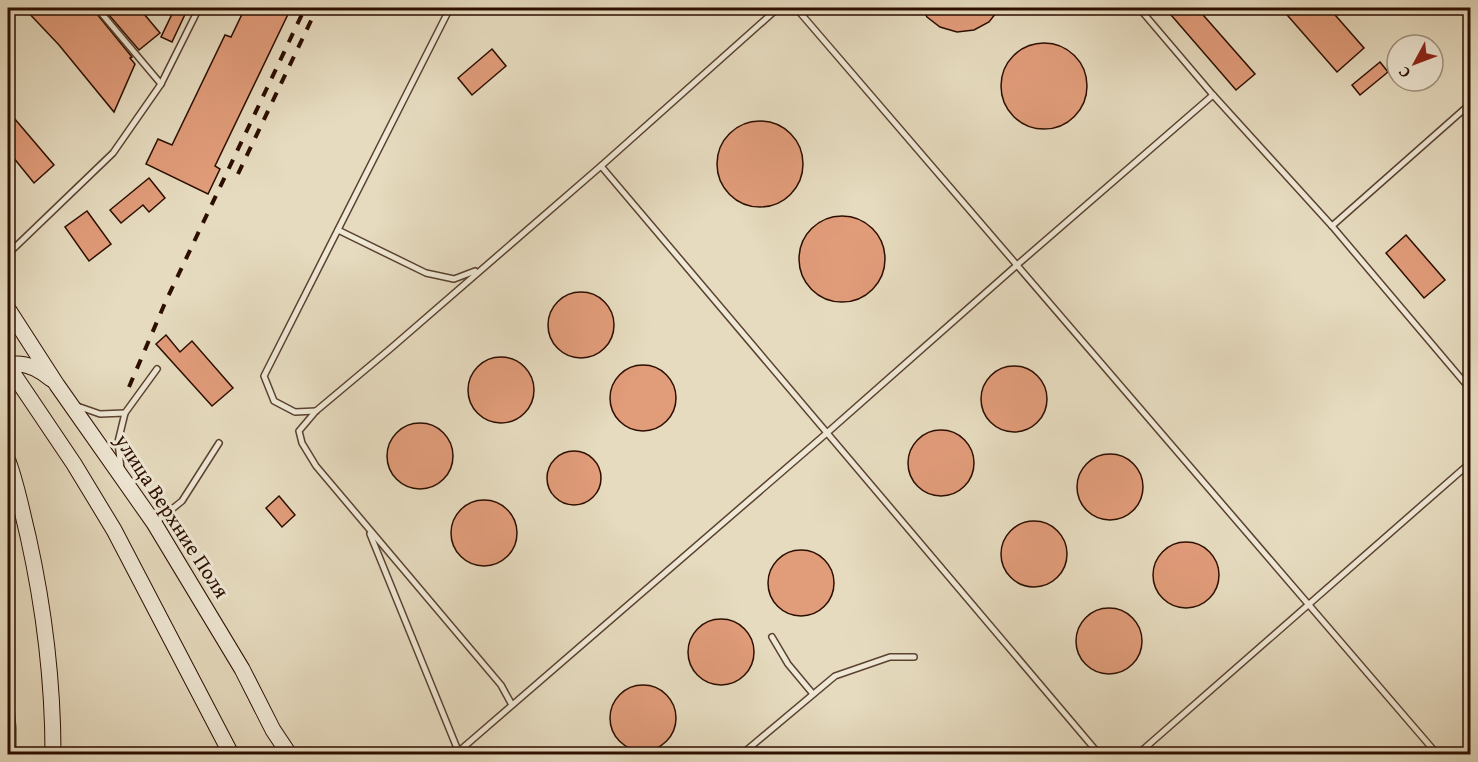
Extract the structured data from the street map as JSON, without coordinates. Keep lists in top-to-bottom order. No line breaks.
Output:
{"streets":{"main road":["улица Верхние Поля"]},"north":"bottom left"}
